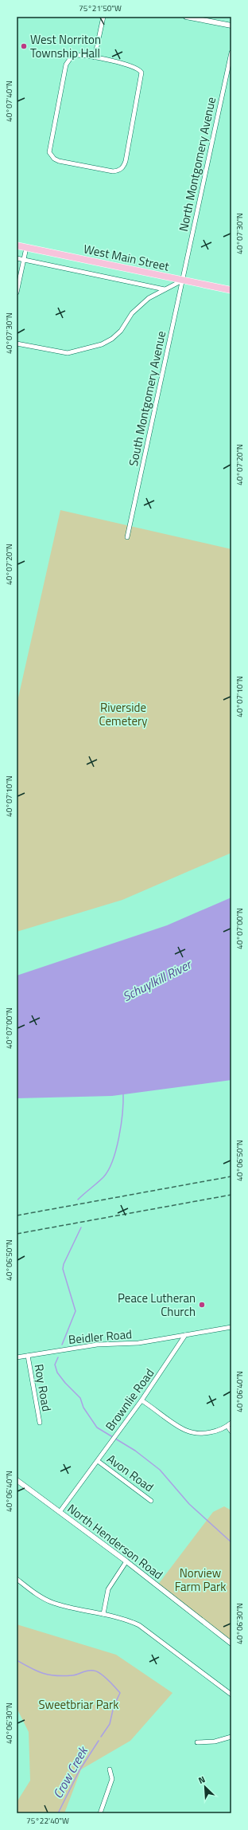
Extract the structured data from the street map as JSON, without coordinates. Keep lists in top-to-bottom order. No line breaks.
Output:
{"streets":{"main road":["West Main Street"],"street":["North Montgomery Avenue","South Montgomery Avenue","Beidler Road","Roy Road","Brownlie Road","Avon Road","North Henderson Road"]},"crossings":[["North Montgomery Avenue","West Main Street"],["North Montgomery Avenue","South Montgomery Avenue"],["West Main Street","South Montgomery Avenue"],["Beidler Road","Roy Road"],["Beidler Road","Brownlie Road"],["Brownlie Road","Avon Road"],["Brownlie Road","North Henderson Road"]],"water":["Schuylkill River","Crow Creek"],"parks":["Riverside Cemetery","Norview Farm Park","Sweetbriar Park"],"places":["West Norriton Township Hall","Peace Lutheran Church"],"north":"top left","coordinates":["75°21'50\"W","40°07'40\"N","40°07'30\"N","40°07'20\"N","40°07'10\"N","40°07'00\"N","40°06'50\"N","40°06'40\"N","40°06'30\"N","75°22'40\"W"]}
